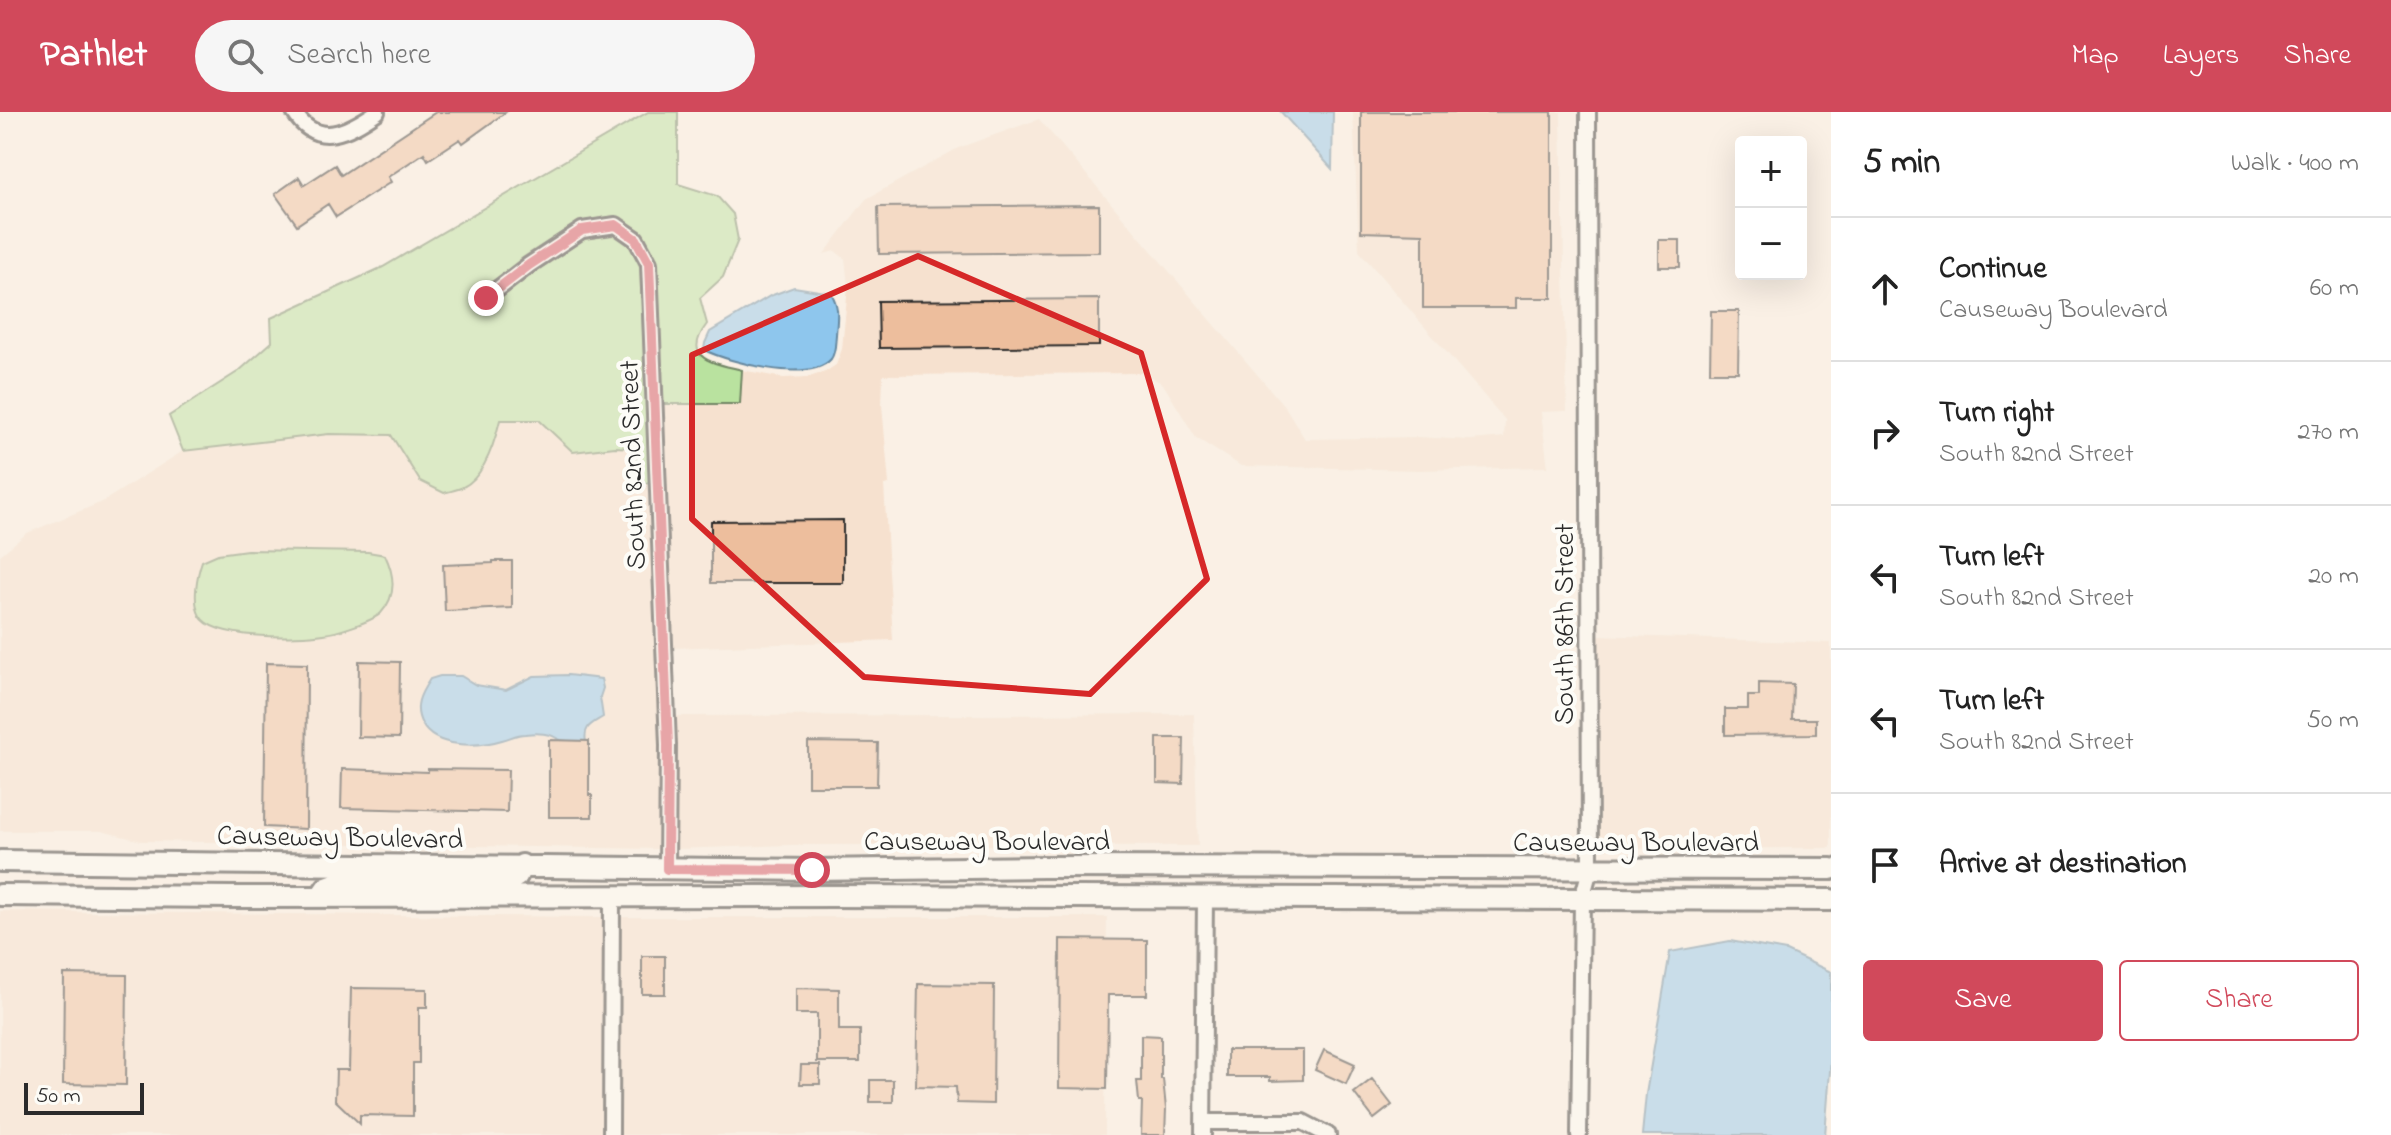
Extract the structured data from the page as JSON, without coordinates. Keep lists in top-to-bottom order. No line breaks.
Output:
{"streets":{"main road":["Causeway Boulevard"],"street":["South 82nd Street","South 86th Street"]},"crossings":[["South 82nd Street","Causeway Boulevard"],["South 86th Street","Causeway Boulevard"]],"scale_bar":"50 m","page":{"header":"Pathlet","search":"Search here","nav":["Map","Layers","Share"],"heading":["5 min","Walk · 400 m"],"map_buttons":["+","−"],"list":[["Continue","Causeway Boulevard","60 m"],["Turn right","South 82nd Street","270 m"],["Turn left","South 82nd Street","20 m"],["Turn left","South 82nd Street","50 m"],"Arrive at destination"],"buttons":["Save","Share"],"scale":"50 m"}}
